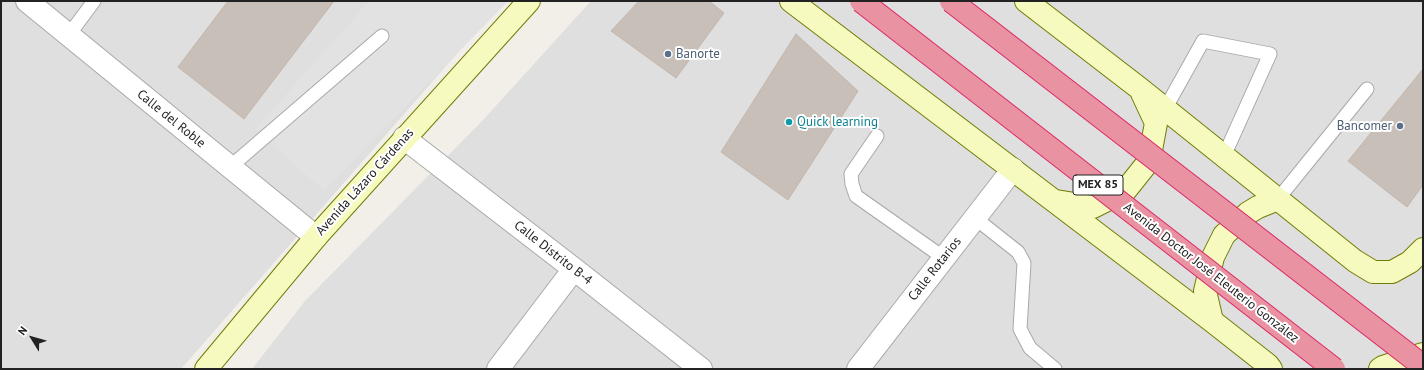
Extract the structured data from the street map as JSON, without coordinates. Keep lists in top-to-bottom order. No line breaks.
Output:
{"streets":{"highway":["MEX 85","Avenida Doctor José Eleuterio González"],"street":["Calle del Roble","Avenida Lázaro Cárdenas","Calle Distrito B-4","Calle Rotarios"]},"crossings":[["Calle del Roble","Avenida Lázaro Cárdenas"],["Avenida Lázaro Cárdenas","Calle Distrito B-4"]],"places":["Banorte","Quick learning","Bancomer"],"north":"top left"}
